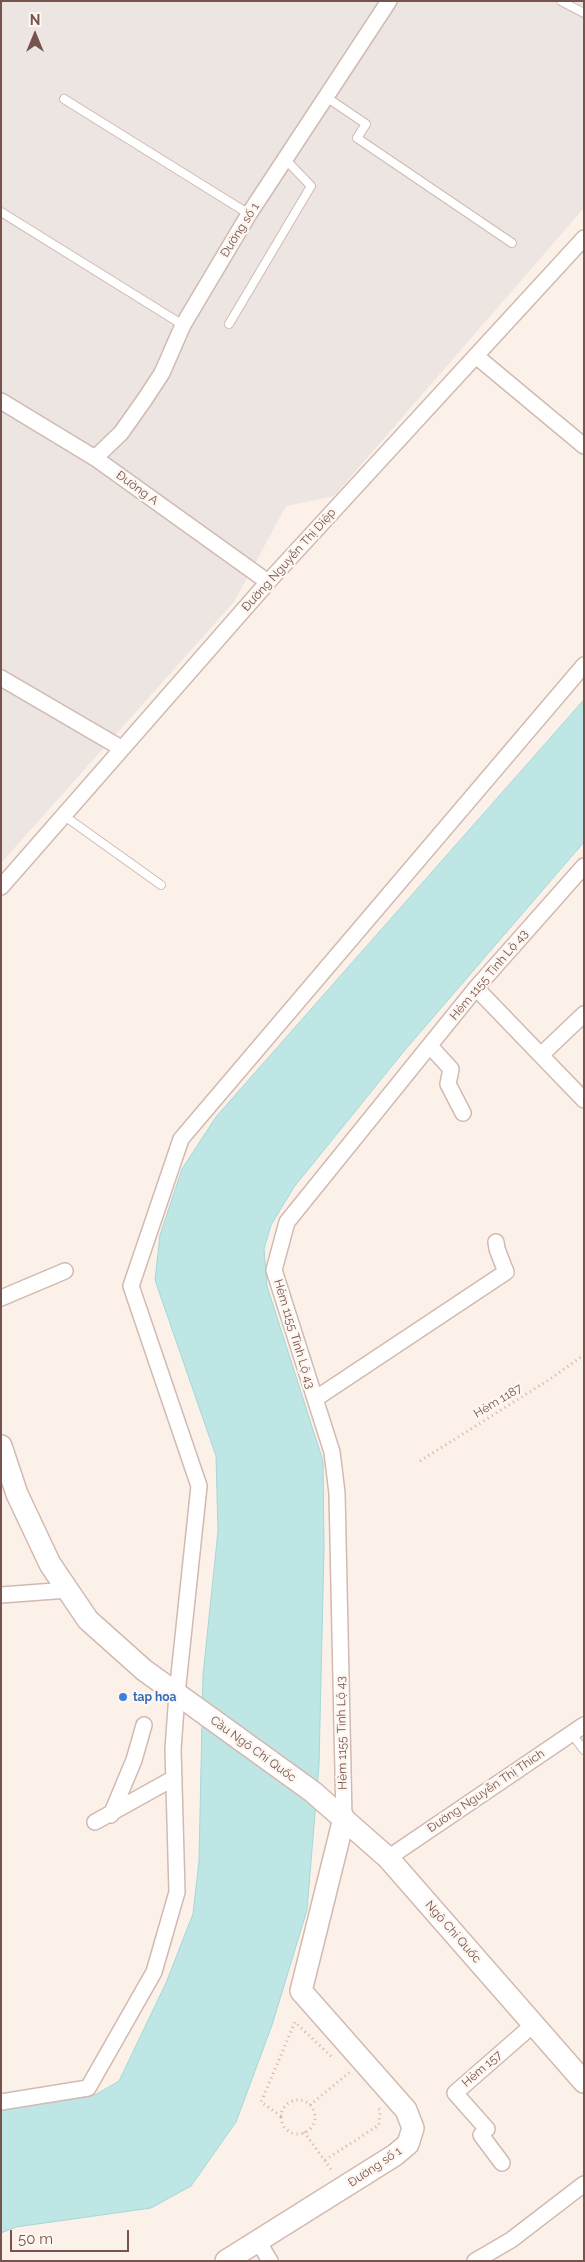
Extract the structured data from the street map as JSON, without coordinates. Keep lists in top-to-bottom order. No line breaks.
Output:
{"streets":{"main road":["Đường số 1","Cầu Ngô Chí Quốc","Ngô Chí Quốc"],"street":["Đường A","Đường Nguyễn Thị Diệp","Hẻm 1155 Tỉnh Lộ 43","Đường Nguyễn Thị Thích","Hẻm 157"],"path":["Hẻm 1187"]},"crossings":[["Đường số 1","Đường A"],["Đường số 1","Hẻm 1155 Tỉnh Lộ 43"],["Đường số 1","Ngô Chí Quốc"],["Đường A","Đường Nguyễn Thị Diệp"],["Hẻm 1155 Tỉnh Lộ 43","Ngô Chí Quốc"],["Cầu Ngô Chí Quốc","Ngô Chí Quốc"],["Đường Nguyễn Thị Thích","Ngô Chí Quốc"],["Ngô Chí Quốc","Hẻm 157"]],"places":["tap hoa"],"scale_bar":"50 m","north":"top"}
